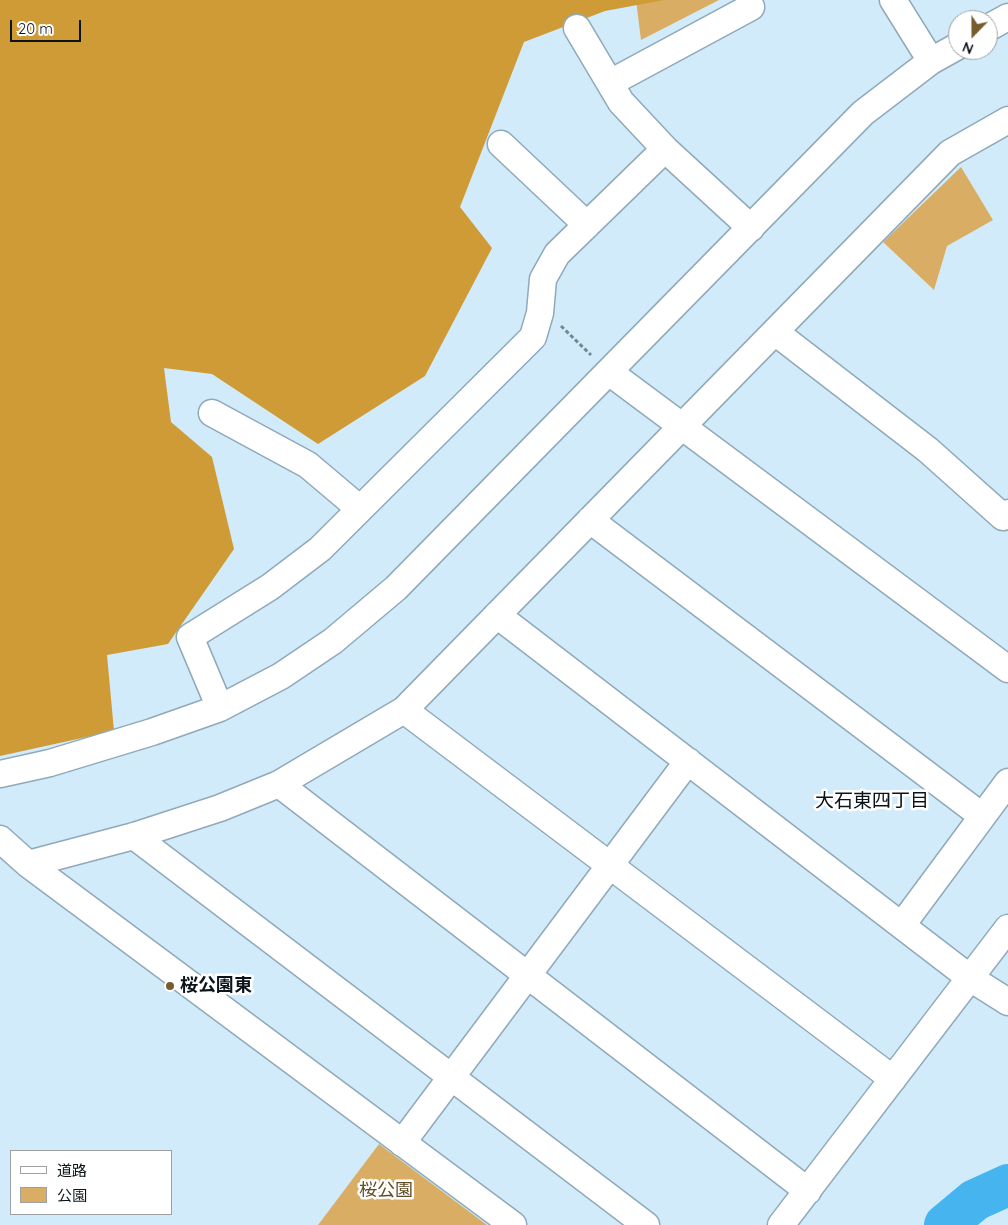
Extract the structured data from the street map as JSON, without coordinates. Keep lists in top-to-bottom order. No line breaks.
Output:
{"districts":["大石東四丁目"],"parks":["桜公園"],"places":["桜公園東"],"legend":["道路","公園"],"scale_bar":"20 m","north":"bottom"}
